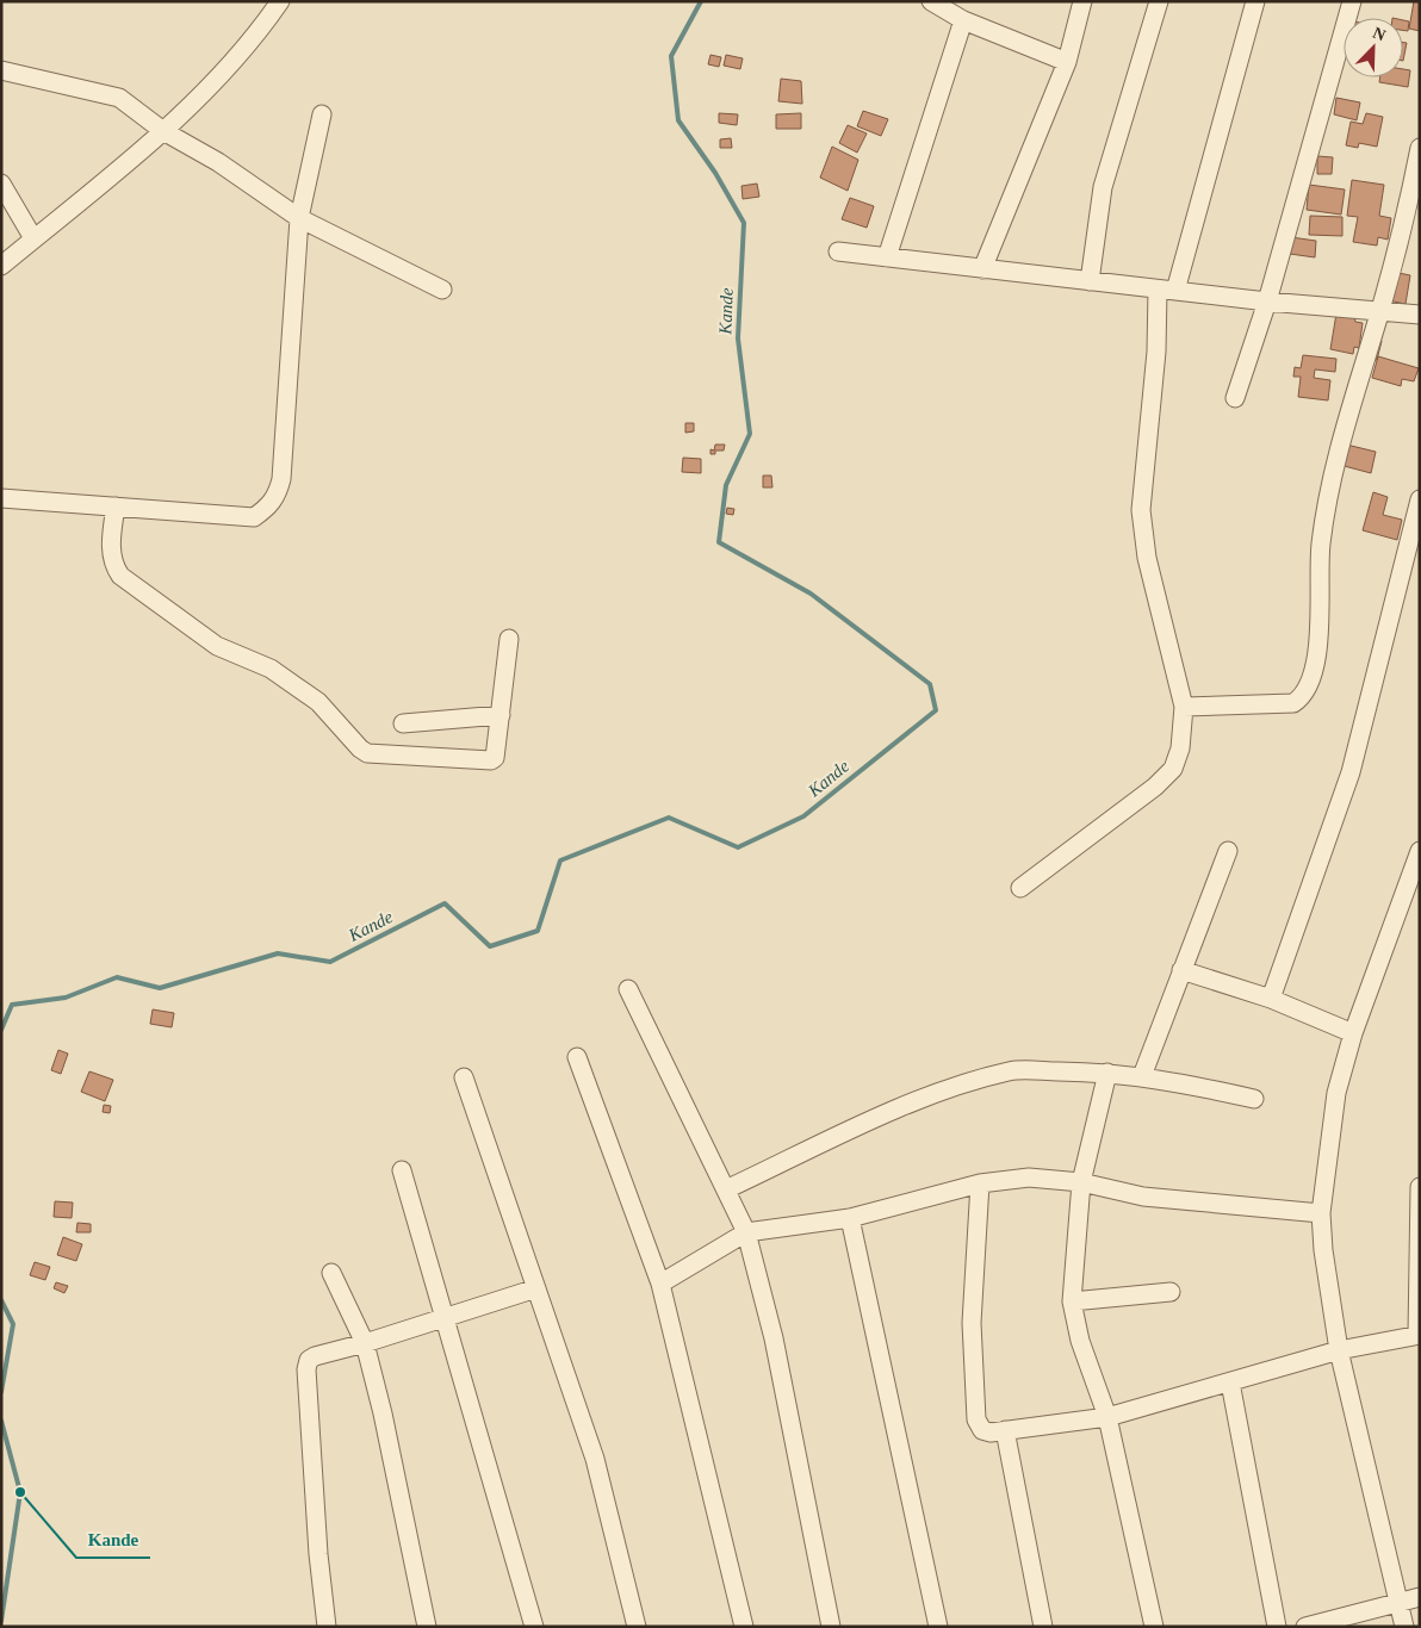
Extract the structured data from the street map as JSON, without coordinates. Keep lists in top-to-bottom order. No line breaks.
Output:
{"water":["Kande"],"places":["Kande"],"north":"top right"}
